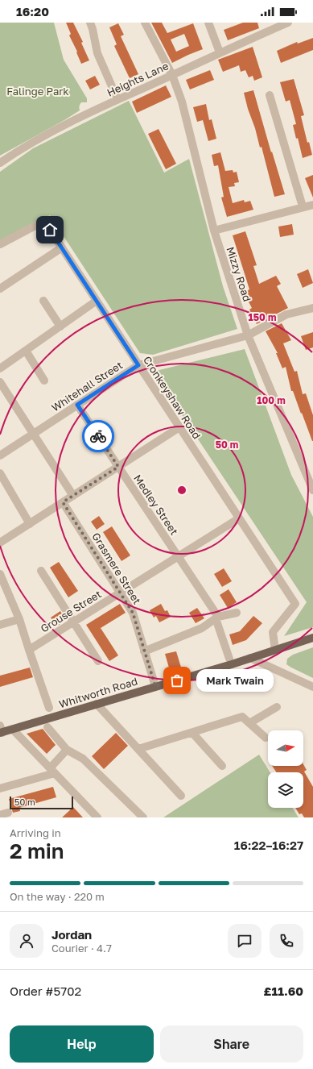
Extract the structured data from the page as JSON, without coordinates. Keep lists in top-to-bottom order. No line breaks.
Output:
{"streets":{"main road":["Whitworth Road"],"street":["Heights Lane","Mizzy Road","Whitehall Street","Cronkeyshaw Road","Medley Street","Grasmere Street","Grouse Street"]},"crossings":[["Heights Lane","Mizzy Road"],["Mizzy Road","Whitehall Street"],["Whitehall Street","Cronkeyshaw Road"],["Whitehall Street","Medley Street"],["Cronkeyshaw Road","Grouse Street"],["Cronkeyshaw Road","Whitworth Road"],["Medley Street","Grouse Street"],["Grasmere Street","Grouse Street"],["Grasmere Street","Whitworth Road"]],"parks":["Falinge Park"],"places":["Mark Twain"],"scale_bar":"50 m","north":"right","page":{"status":"16:20","bubble":"Mark Twain","scale":"50 m","heading":["2 min","Arriving in","16:22–16:27"],"panel":["Jordan","Courier · 4.7","Order #5702","£11.60"],"bar":"On the way · 220 m","buttons":["Help","Share"]},"rings":["150 m","100 m","50 m"]}
